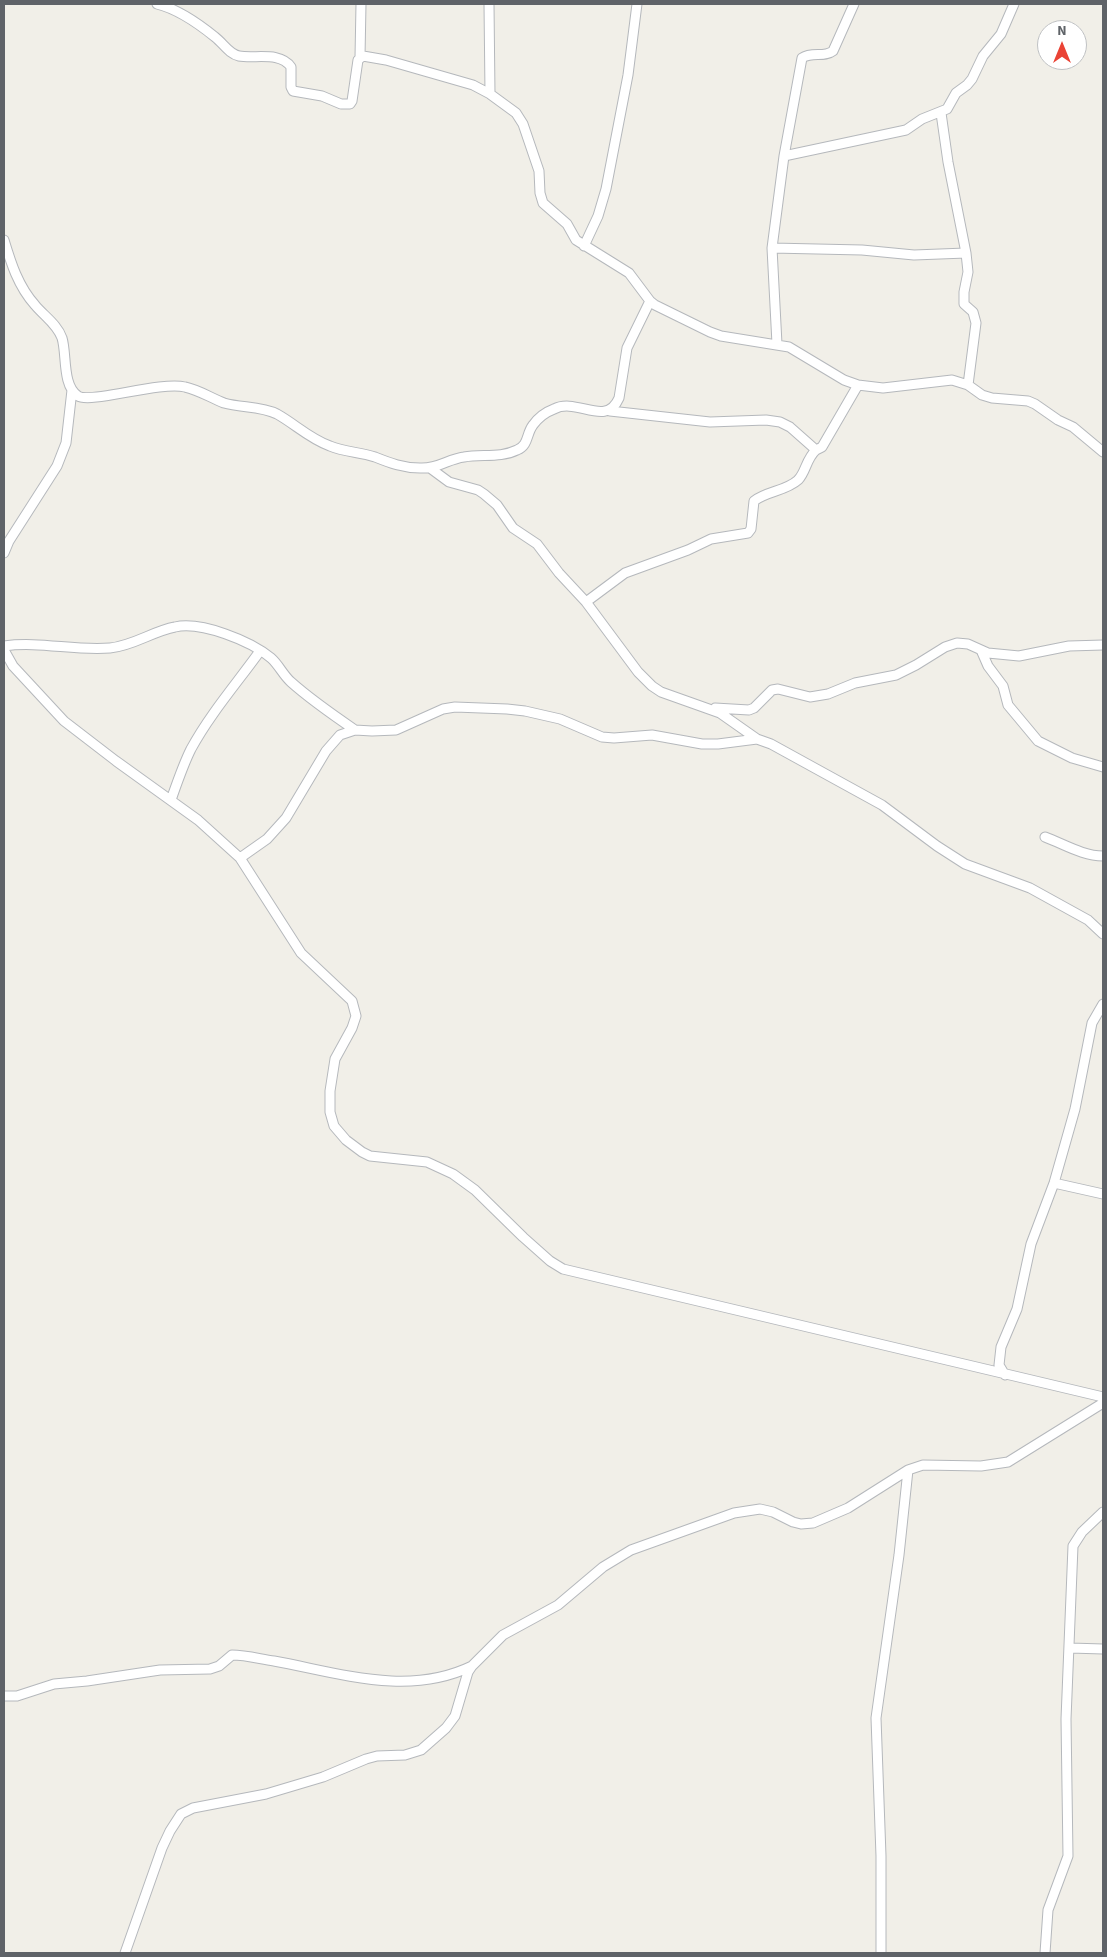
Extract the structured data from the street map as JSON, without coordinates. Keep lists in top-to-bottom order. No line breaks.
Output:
{"north":"top"}
